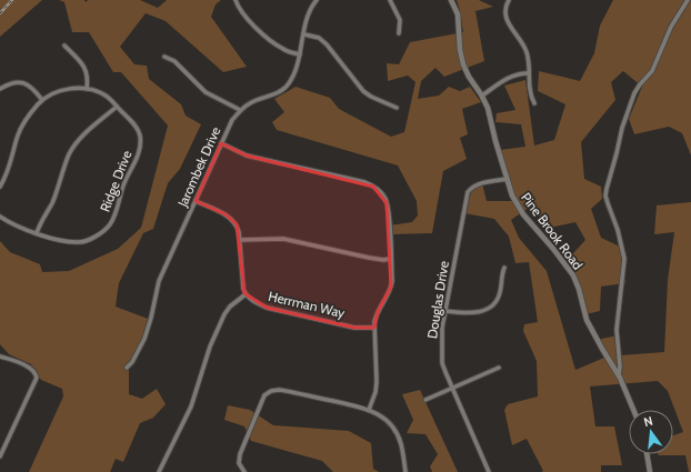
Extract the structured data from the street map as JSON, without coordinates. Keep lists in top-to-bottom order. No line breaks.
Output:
{"streets":{"street":["Jarombek Drive","Ridge Drive","Pine Brook Road","Douglas Drive","Herrman Way"]},"crossings":[["Pine Brook Road","Douglas Drive"]],"north":"top"}
